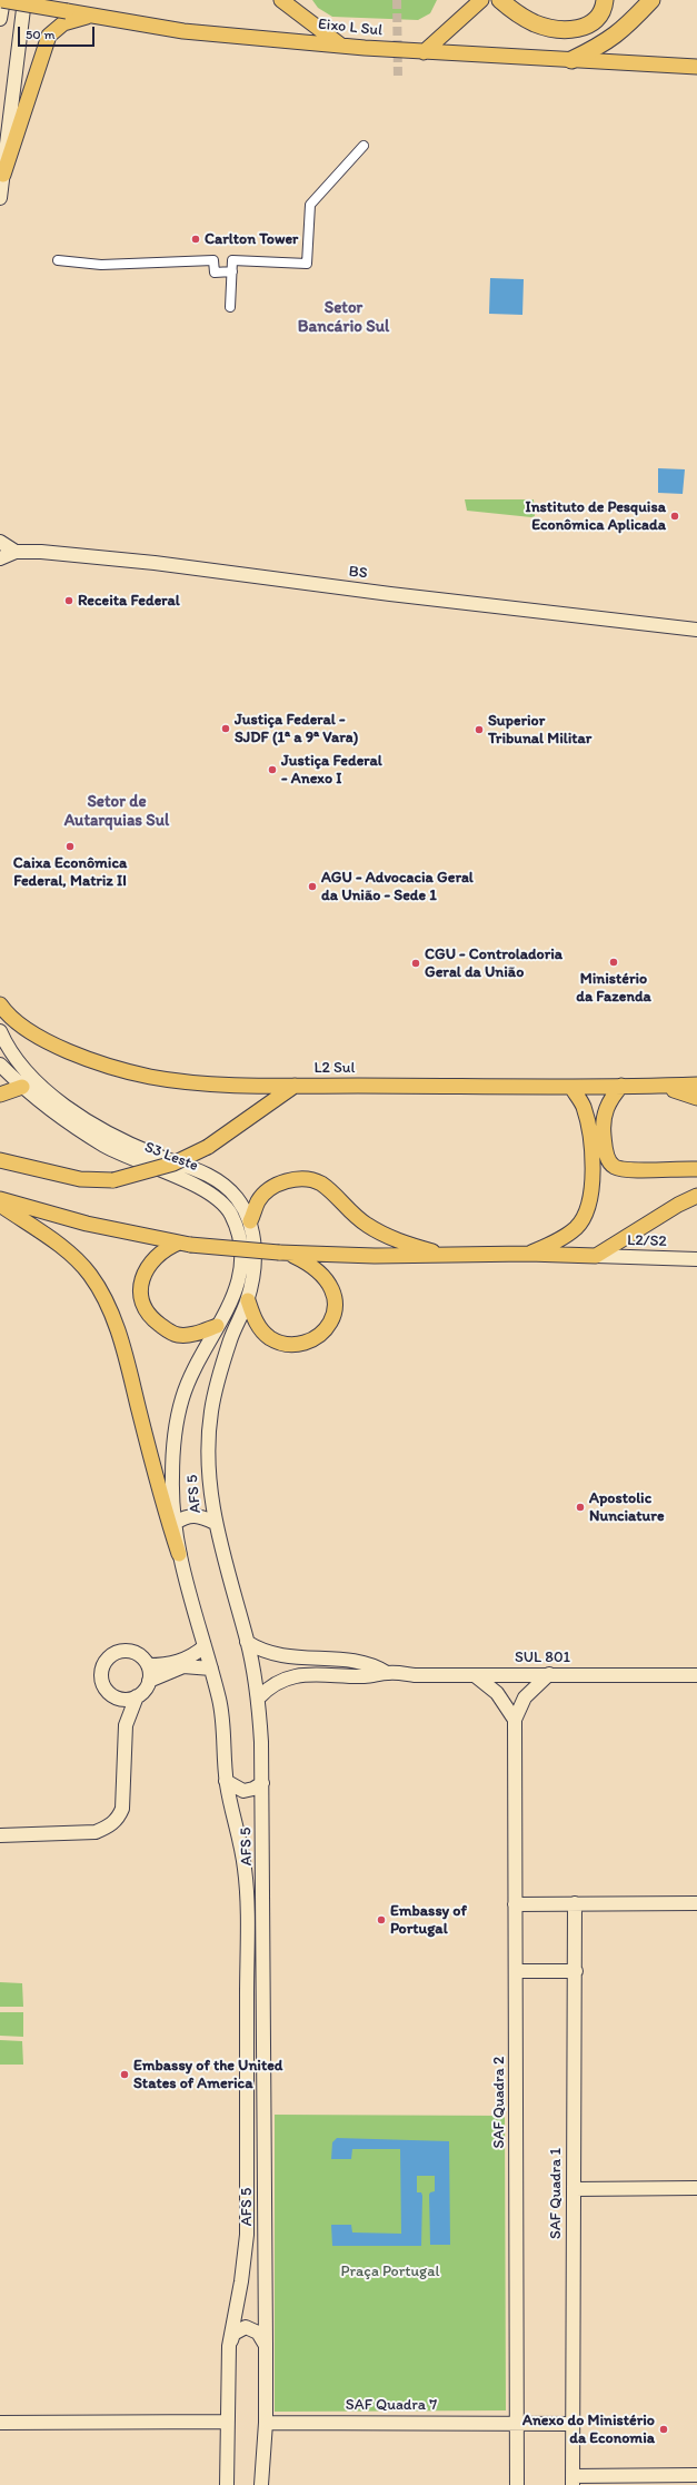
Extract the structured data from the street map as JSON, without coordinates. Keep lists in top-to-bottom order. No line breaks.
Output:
{"streets":{"main road":["Eixo L Sul","L2 Sul"],"street":["BS","S3 Leste","L2/S2","AFS 5","SUL 801","SAF Quadra 2","SAF Quadra 1","SAF Quadra 7"]},"crossings":[["S3 Leste","AFS 5"],["AFS 5","SUL 801"],["AFS 5","SAF Quadra 7"],["SUL 801","SAF Quadra 2"],["SAF Quadra 2","SAF Quadra 7"],["SAF Quadra 1","SAF Quadra 7"]],"districts":["Setor Bancário Sul","Setor de Autarquias Sul"],"parks":["Praça Portugal"],"places":["Carlton Tower","Instituto de Pesquisa Econômica Aplicada","Receita Federal","Justiça Federal - SJDF (1ª a 9ª Vara)","Superior Tribunal Militar","Justiça Federal - Anexo I","Caixa Econômica Federal, Matriz II","AGU - Advocacia Geral da União - Sede 1","Ministério da Fazenda","CGU - Controladoria Geral da União","Apostolic Nunciature","Embassy of Portugal","Embassy of the United States of America","Anexo do Ministério da Economia"],"scale_bar":"50 m"}
